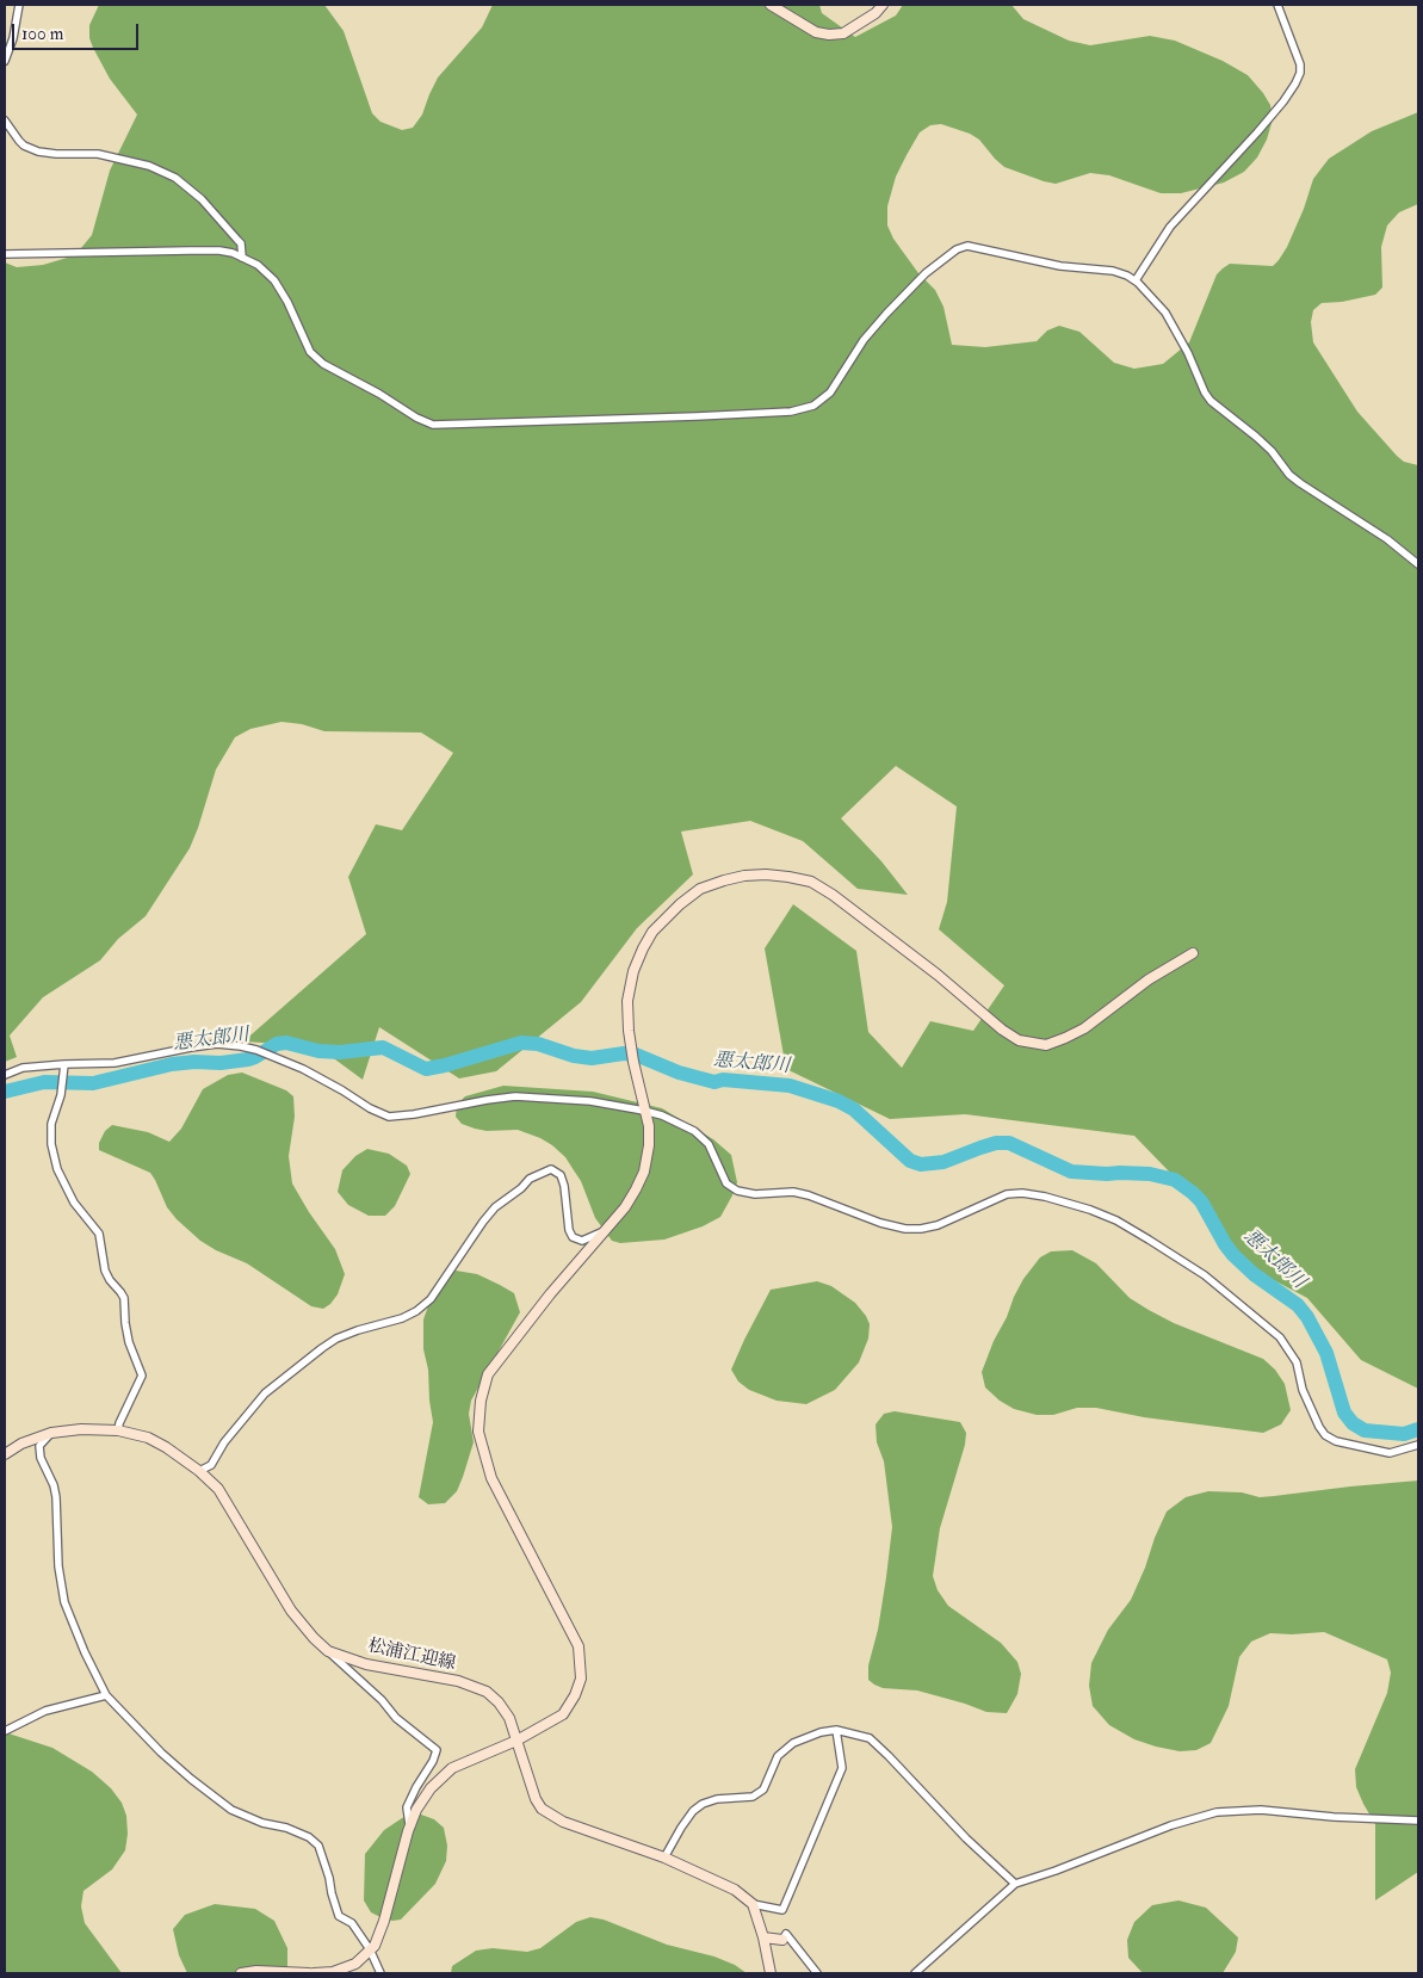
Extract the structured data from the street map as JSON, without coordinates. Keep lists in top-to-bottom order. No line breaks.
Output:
{"streets":{"street":["松浦江迎線"]},"water":["悪太郎川"],"scale_bar":"100 m"}
